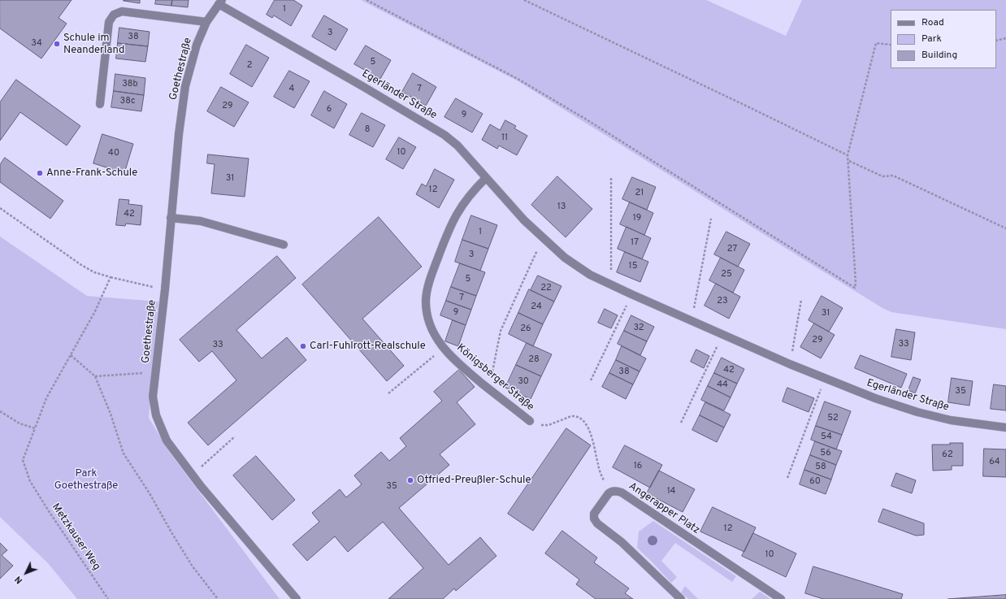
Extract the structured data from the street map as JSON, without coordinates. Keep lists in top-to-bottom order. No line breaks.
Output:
{"streets":{"street":["Goethestraße","Egerländer Straße","Königsberger Straße","Angerapper Platz"],"path":["Metzkauser Weg"]},"crossings":[["Goethestraße","Egerländer Straße"],["Egerländer Straße","Königsberger Straße"]],"parks":["Park Goethestraße"],"places":["Schule im Neanderland","Anne-Frank-Schule","Carl-Fuhlrott-Realschule","Otfried-Preußler-Schule"],"house_numbers":["1","3","38","34","5","2","38b","4","7","38c","29","6","9","8","11","10","40","31","12","21","13","42","19","1","17","27","3","15","25","5","22","7","23","24","9","31","32","26","29","33","33","28","42","38","30","44","35","52","54","56","62","64","16","58","60","35","14","12","10"],"legend":["Road","Park","Building"],"north":"bottom left"}
